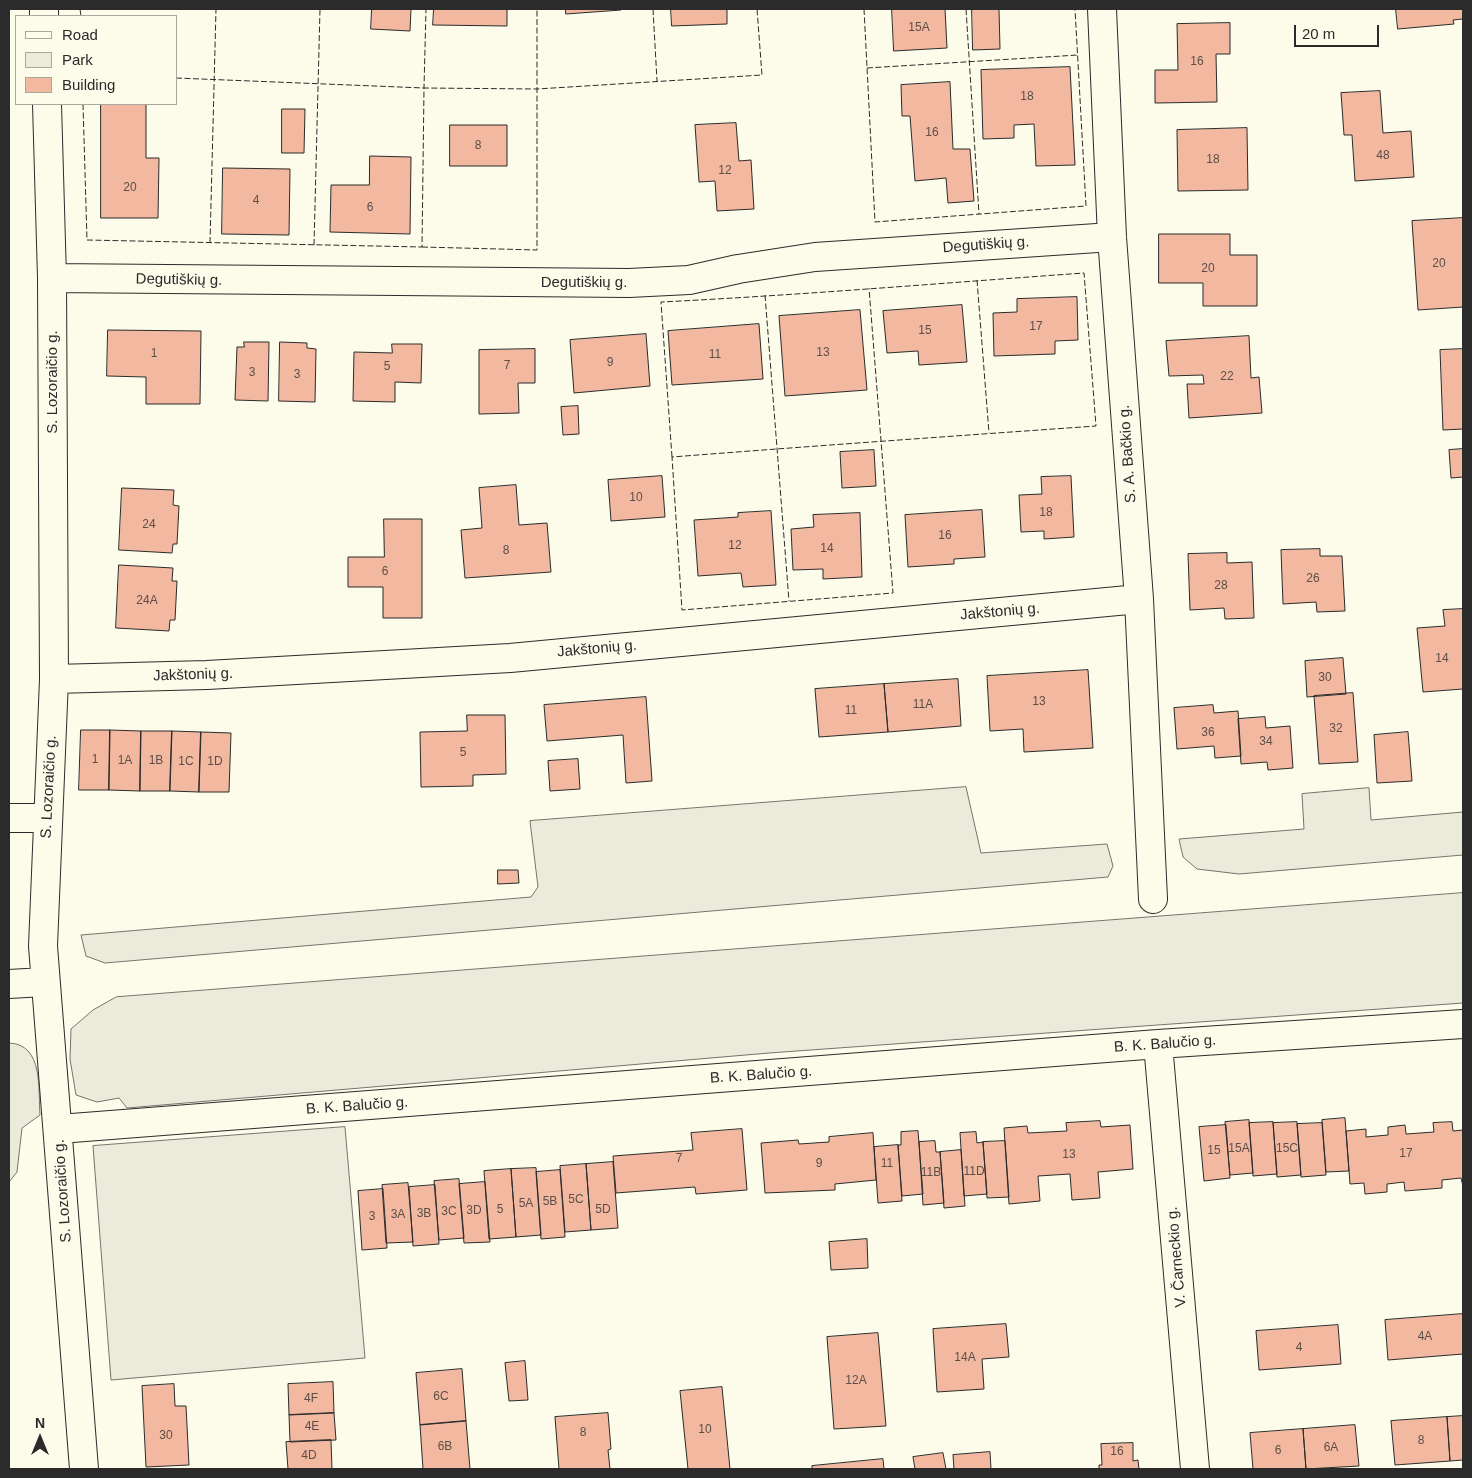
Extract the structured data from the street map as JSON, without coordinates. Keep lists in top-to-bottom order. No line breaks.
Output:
{"streets":{"street":["Degutiškių g.","S. Lozoraičio g.","S. A. Bačkio g.","Jakštonių g.","B. K. Balučio g.","V. Čarneckio g."]},"crossings":[["Degutiškių g.","S. Lozoraičio g."],["Degutiškių g.","S. A. Bačkio g."],["S. Lozoraičio g.","Jakštonių g."],["S. Lozoraičio g.","B. K. Balučio g."],["S. A. Bačkio g.","Jakštonių g."],["B. K. Balučio g.","V. Čarneckio g."]],"house_numbers":["15A","16","18","16","8","48","18","12","20","4","6","20","20","17","15","13","1","11","9","7","5","3","3","22","10","18","24","16","12","14","8","6","26","28","24A","14","30","13","11A","11","32","36","34","5","1","1A","1B","1C","1D","15A","15C","15","17","13","7","9","11","11D","11B","5C","5B","5A","5","5D","3D","3C","3B","3A","3","4A","4","14A","12A","6C","4F","4E","10","8","30","8","6B","6A","6","16","4D"],"legend":["Road","Park","Building"],"scale_bar":"20 m","north":"top"}
